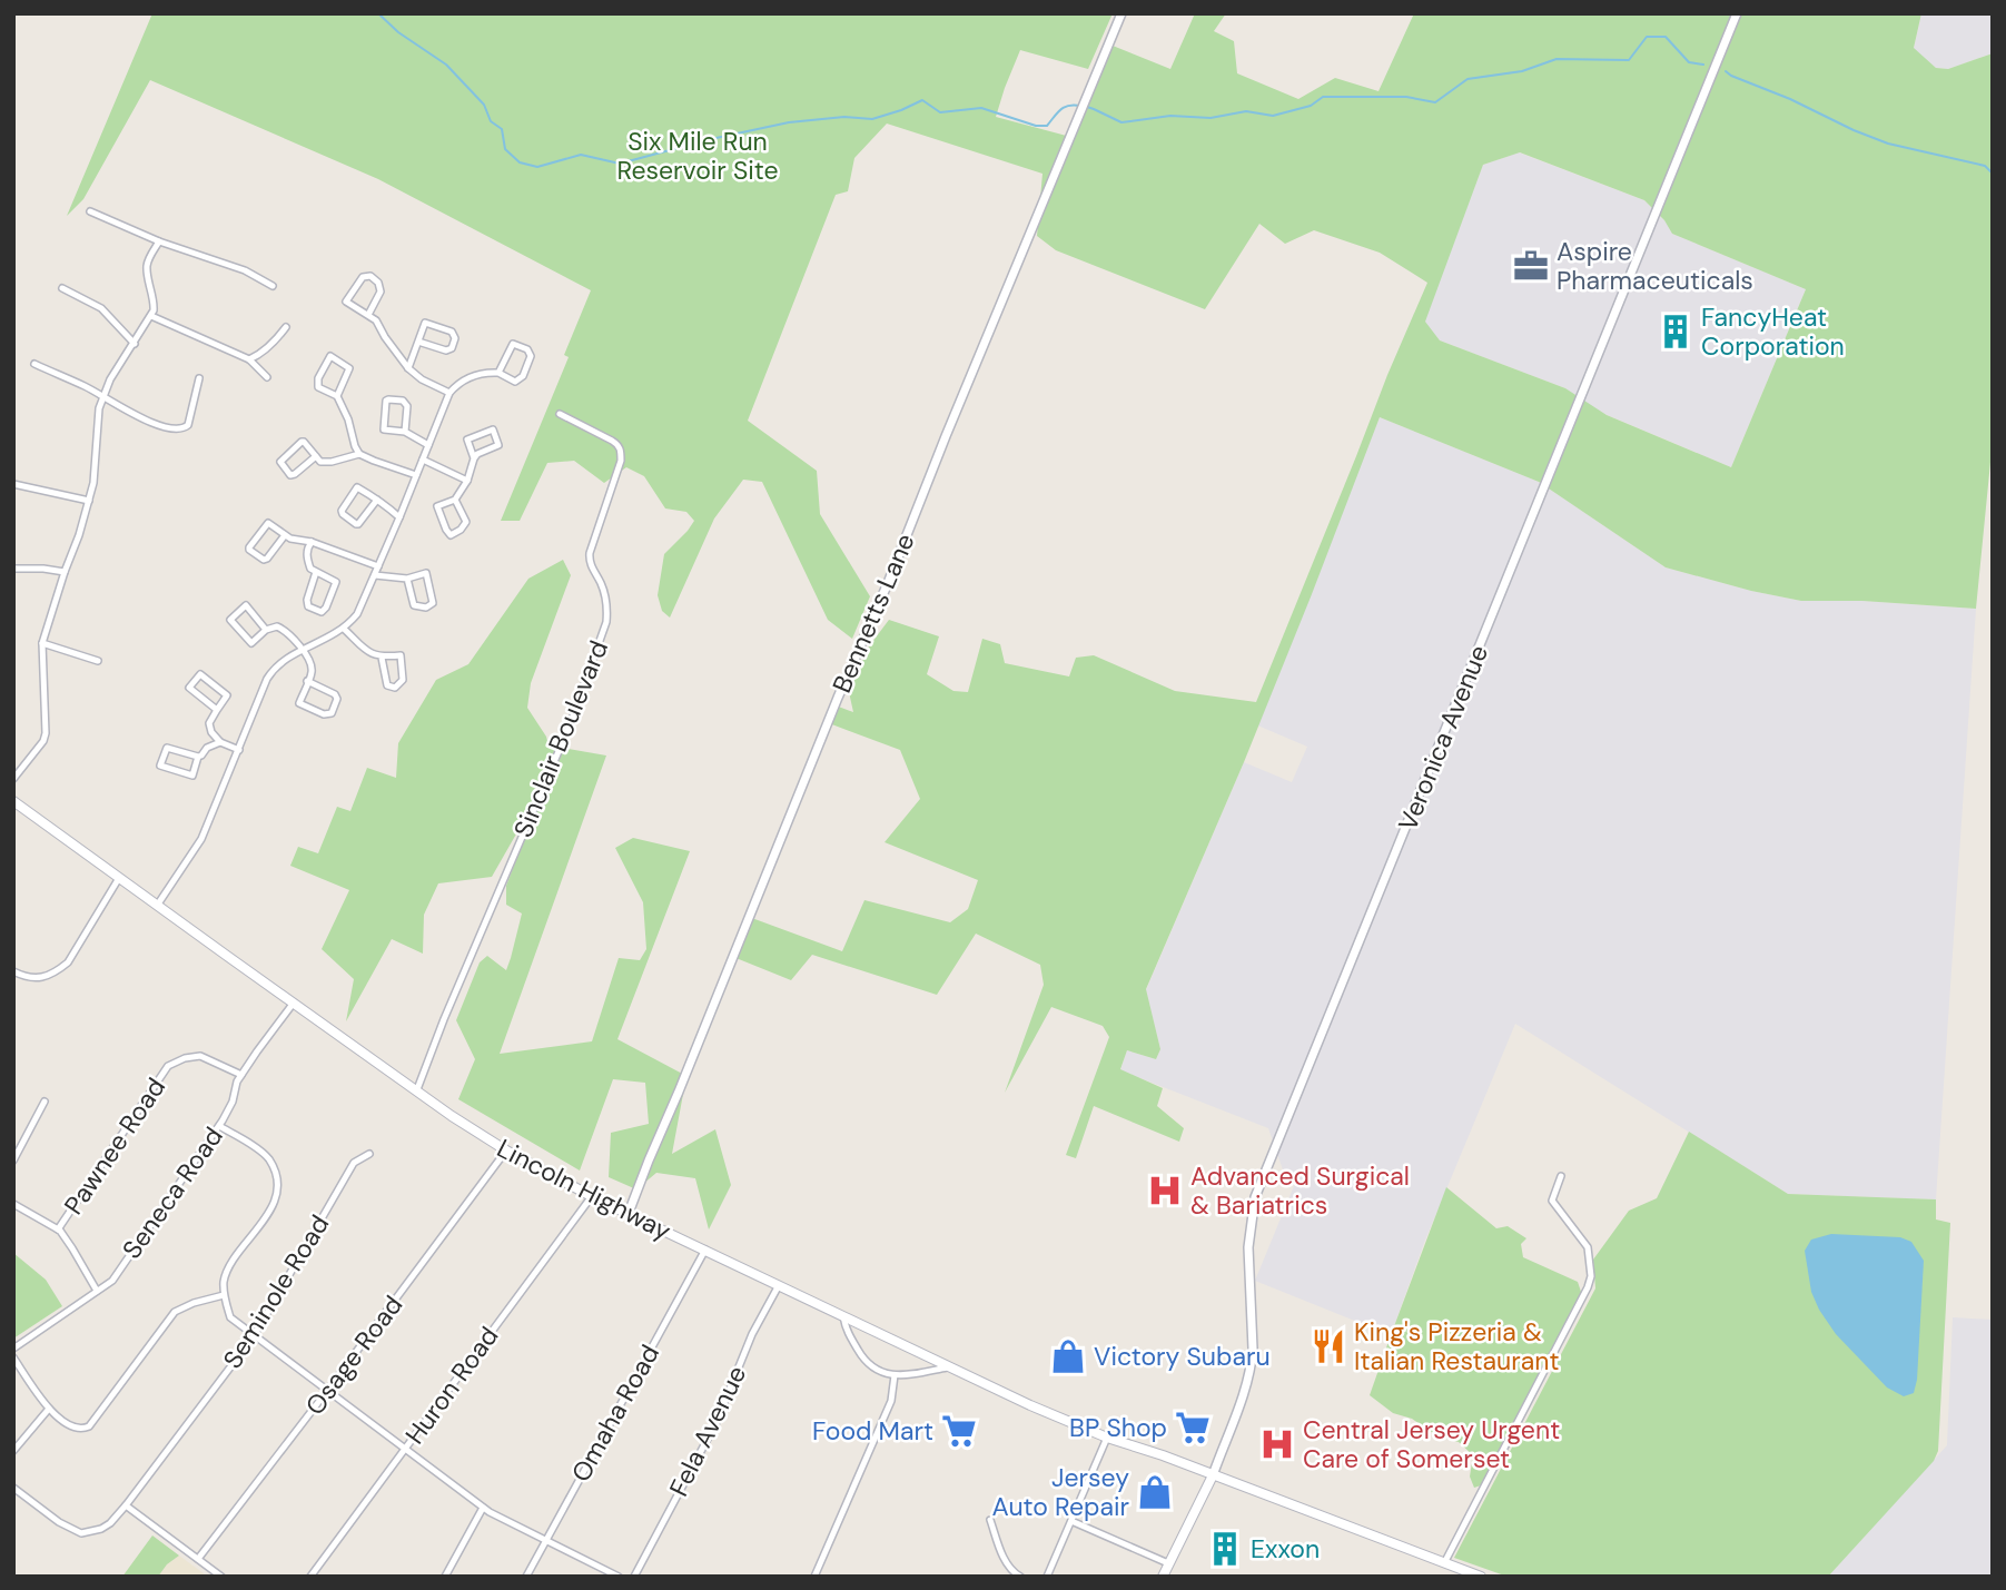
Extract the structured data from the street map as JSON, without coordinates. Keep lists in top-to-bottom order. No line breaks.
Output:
{"streets":{"main road":["Lincoln Highway"],"street":["Bennetts Lane","Veronica Avenue","Sinclair Boulevard","Pawnee Road","Seneca Road","Seminole Road","Osage Road","Huron Road","Omaha Road","Fela Avenue"]},"crossings":[["Bennetts Lane","Lincoln Highway"],["Veronica Avenue","Lincoln Highway"],["Sinclair Boulevard","Lincoln Highway"],["Pawnee Road","Seneca Road"],["Lincoln Highway","Seneca Road"],["Lincoln Highway","Osage Road"],["Lincoln Highway","Huron Road"],["Lincoln Highway","Omaha Road"],["Lincoln Highway","Fela Avenue"]],"parks":["Six Mile Run Reservoir Site"],"places":{"office":["Aspire Pharmaceuticals"],"building":["FancyHeat Corporation","Exxon"],"hospital":["Advanced Surgical & Bariatrics","Central Jersey Urgent Care of Somerset"],"restaurant":["King's Pizzeria & Italian Restaurant"],"shop":["Victory Subaru","Jersey Auto Repair"],"supermarket":["BP Shop","Food Mart"]}}
